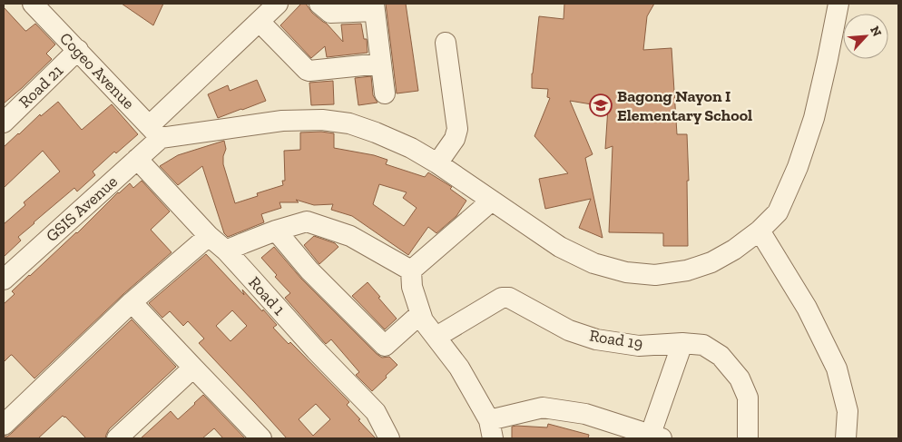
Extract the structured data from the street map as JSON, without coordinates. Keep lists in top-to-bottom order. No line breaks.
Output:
{"streets":{"street":["Cogeo Avenue","Road 21","GSIS Avenue","Road 1","Road 19"]},"crossings":[["Cogeo Avenue","Road 21"],["Cogeo Avenue","GSIS Avenue"],["GSIS Avenue","Road 1"]],"places":{"school or university":["Bagong Nayon I Elementary School"]},"north":"top right"}
